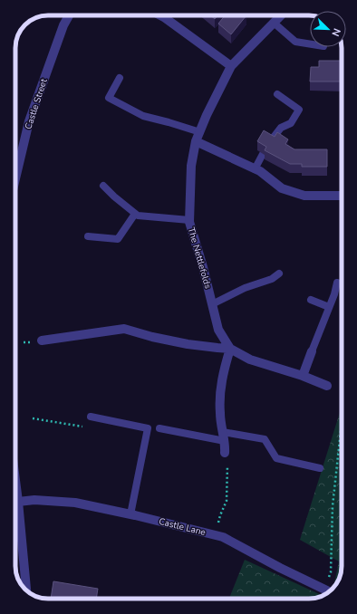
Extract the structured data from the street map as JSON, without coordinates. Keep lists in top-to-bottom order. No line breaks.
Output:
{"streets":{"street":["Castle Street","The Nettlefolds","Castle Lane"]},"north":"bottom right"}
